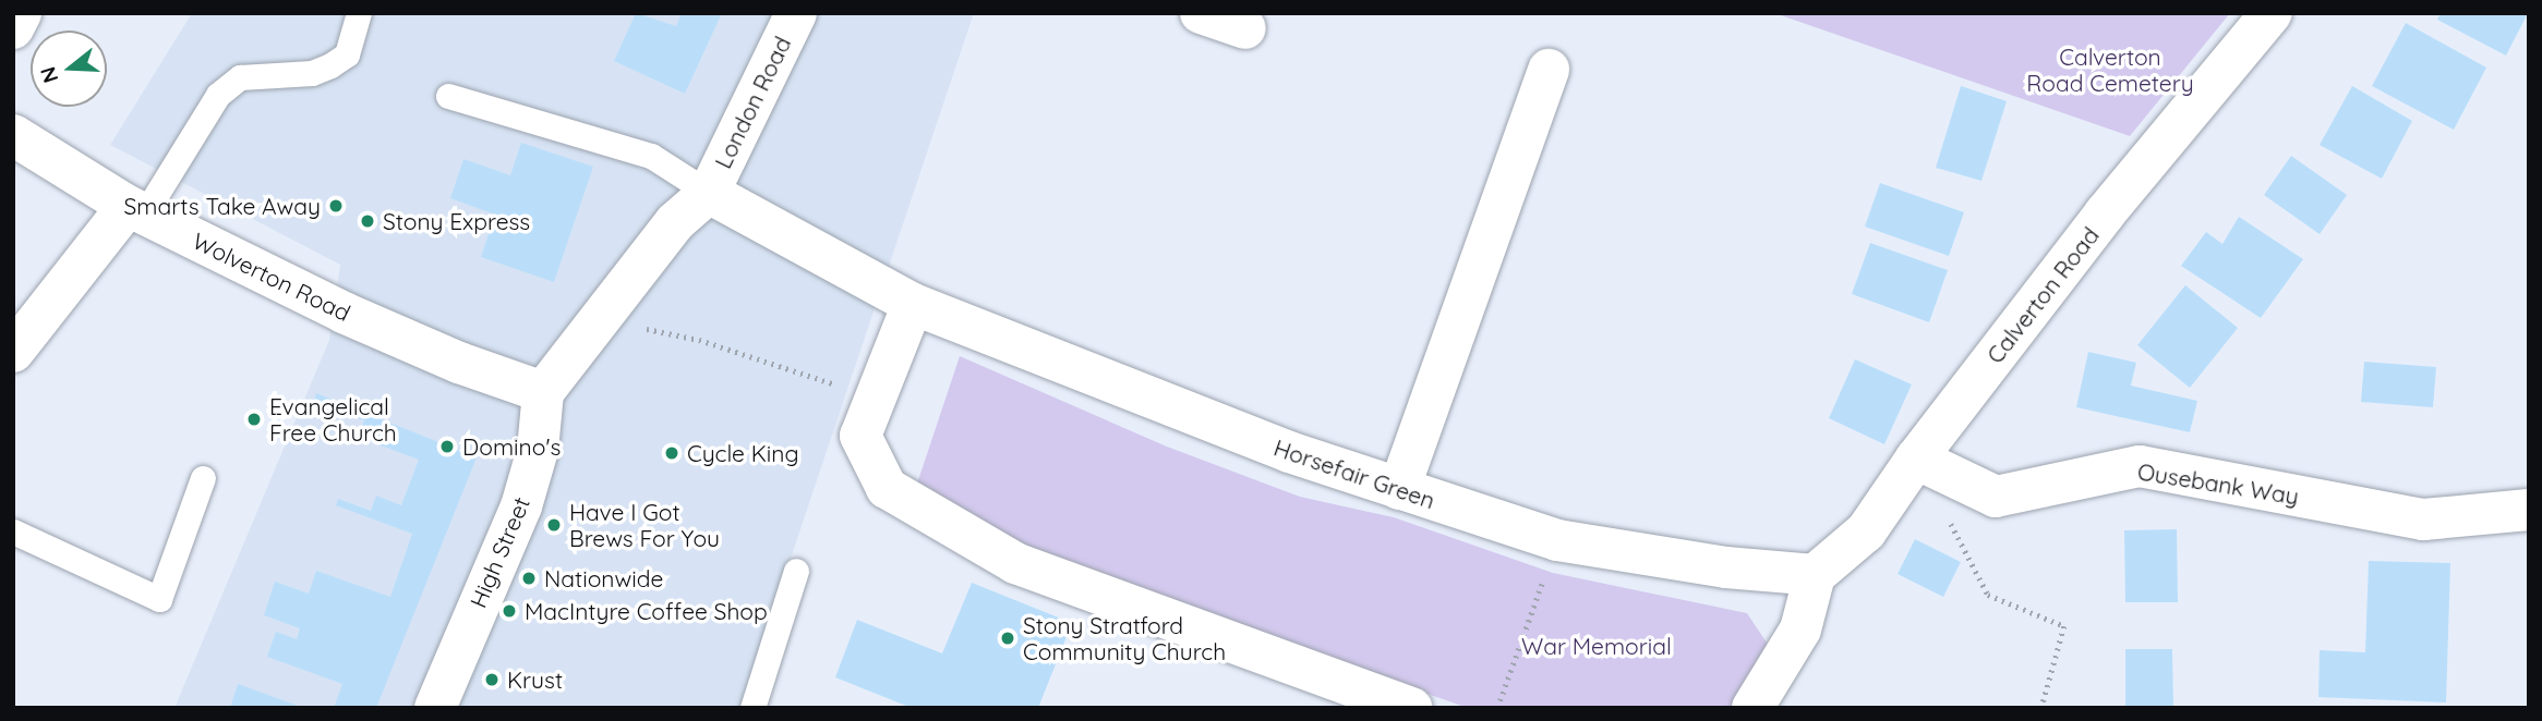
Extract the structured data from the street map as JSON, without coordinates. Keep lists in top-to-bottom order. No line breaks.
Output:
{"streets":{"street":["London Road","Wolverton Road","Calverton Road","Horsefair Green","Ousebank Way","High Street"]},"crossings":[["London Road","Horsefair Green"],["Wolverton Road","High Street"],["Calverton Road","Horsefair Green"],["Calverton Road","Ousebank Way"]],"parks":["Calverton Road Cemetery","War Memorial"],"places":["Smarts Take Away","Stony Express","Evangelical Free Church","Domino's","Cycle King","Have I Got Brews For You","Nationwide","MacIntyre Coffee Shop","Stony Stratford Community Church","Krust"],"north":"left"}
